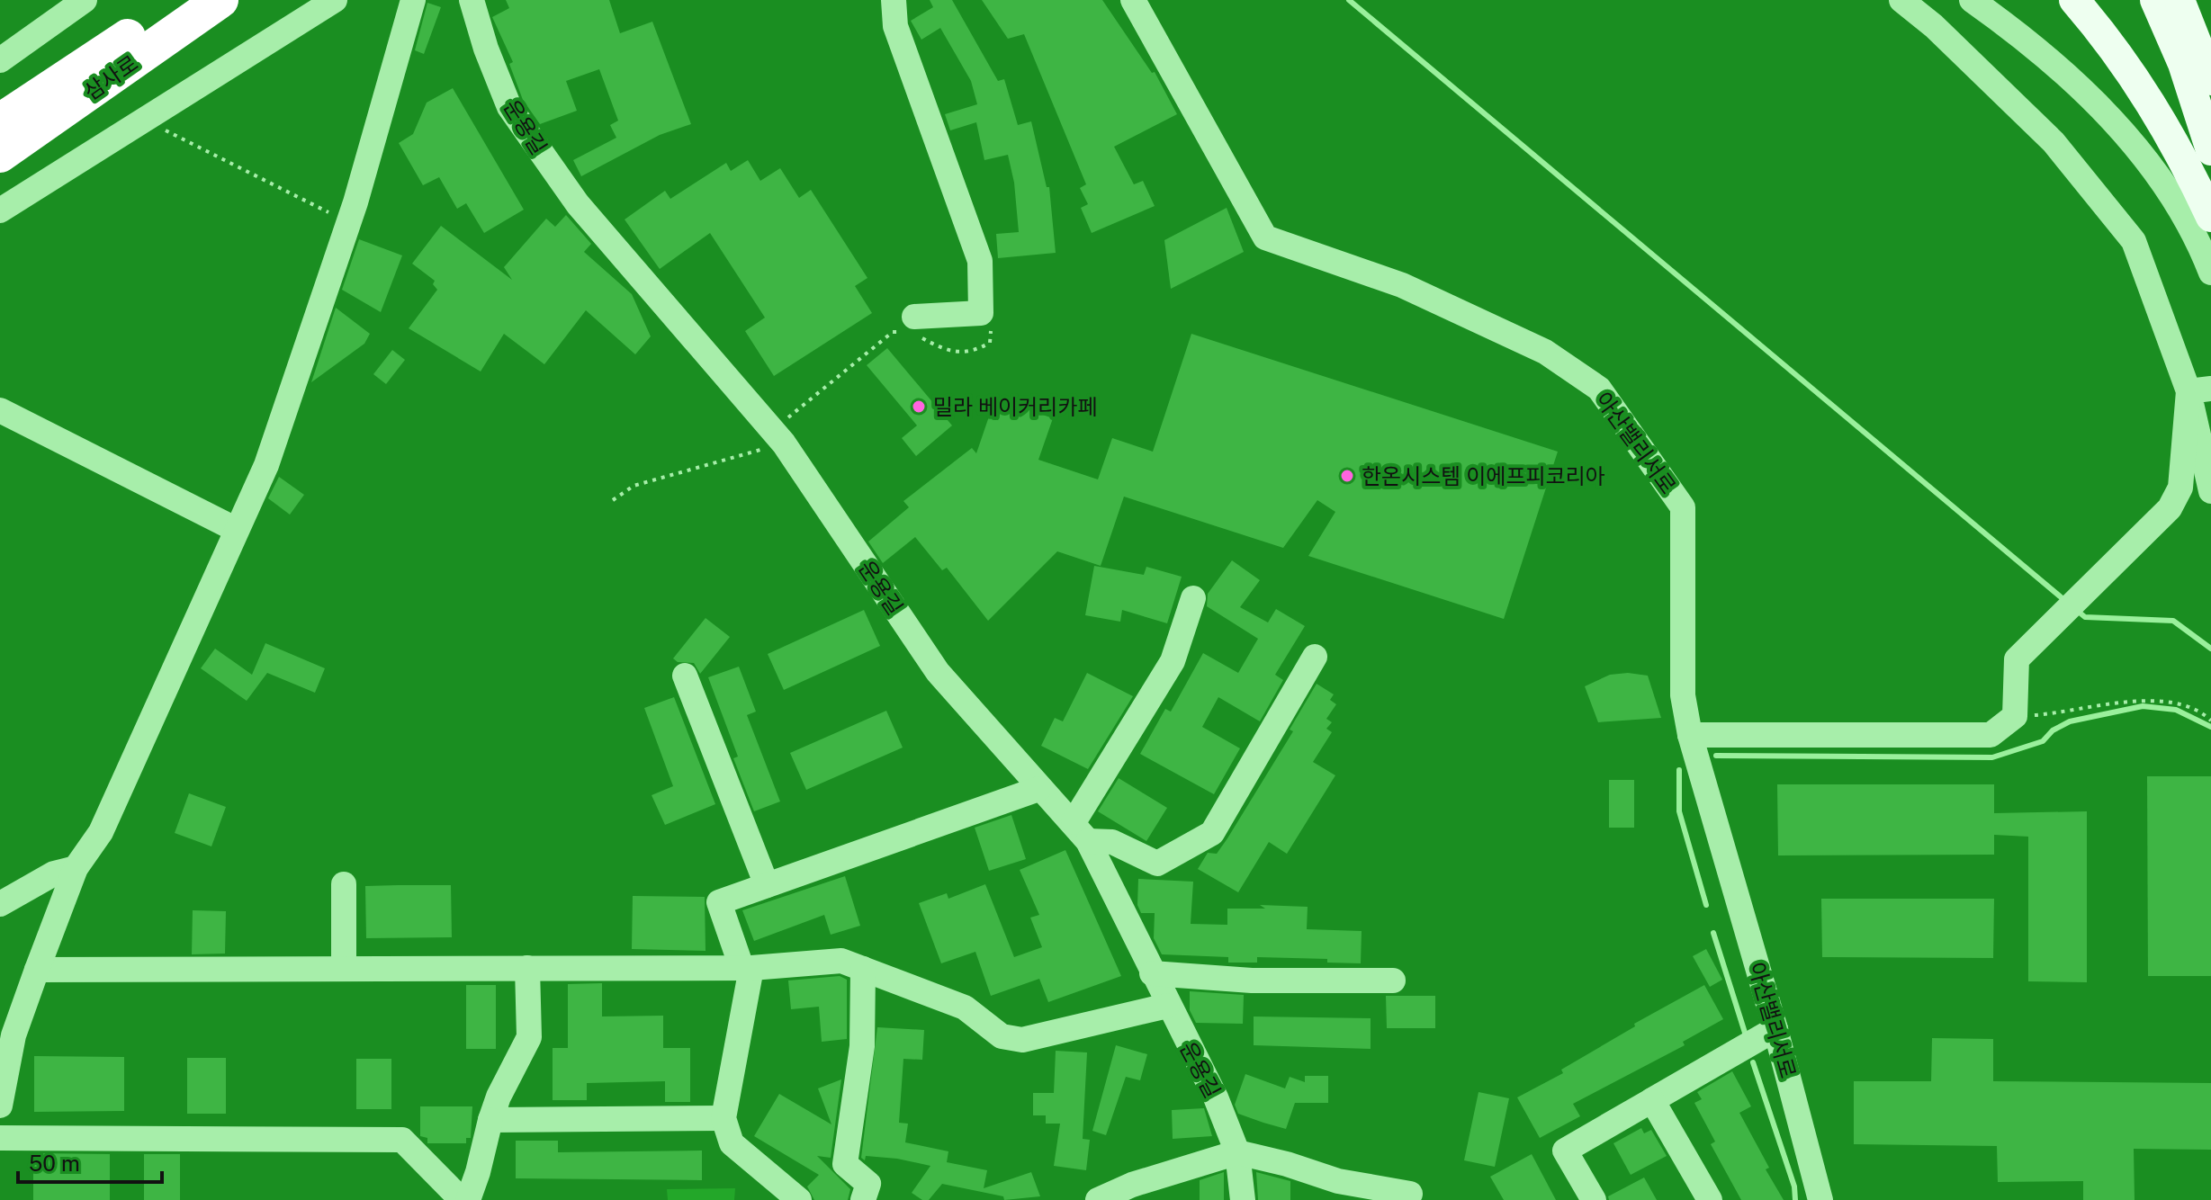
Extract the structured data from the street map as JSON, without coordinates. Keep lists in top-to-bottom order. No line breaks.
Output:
{"streets":{"highway":["삼사로"],"street":["운용길","아산밸리서로"]},"places":["밀라 베이커리카페","한온시스템 이에프피코리아"],"scale_bar":"50 m"}
